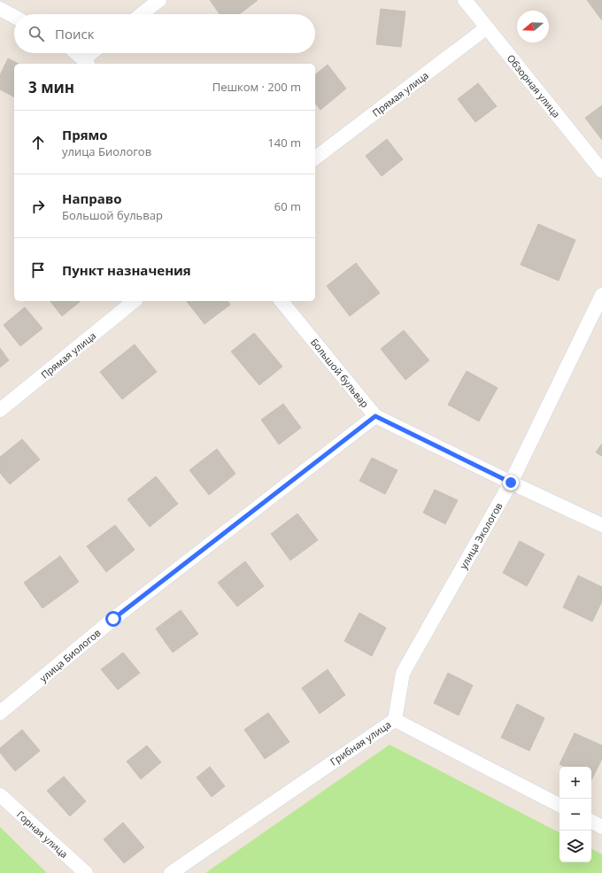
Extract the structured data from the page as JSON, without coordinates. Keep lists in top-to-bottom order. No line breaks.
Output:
{"streets":{"street":["Обзорная улица","Прямая улица","Большой бульвар","улица Экологов","улица Биологов","Грибная улица","Горная улица"]},"crossings":[["Обзорная улица","Прямая улица"],["Большой бульвар","улица Экологов"],["Большой бульвар","улица Биологов"],["улица Экологов","Грибная улица"]],"north":"left","page":{"search":"Поиск","heading":["3 мин","Пешком · 200 m"],"list":[["Прямо","улица Биологов","140 m"],["Направо","Большой бульвар","60 m"],"Пункт назначения"],"map_buttons":["+","−"]}}
